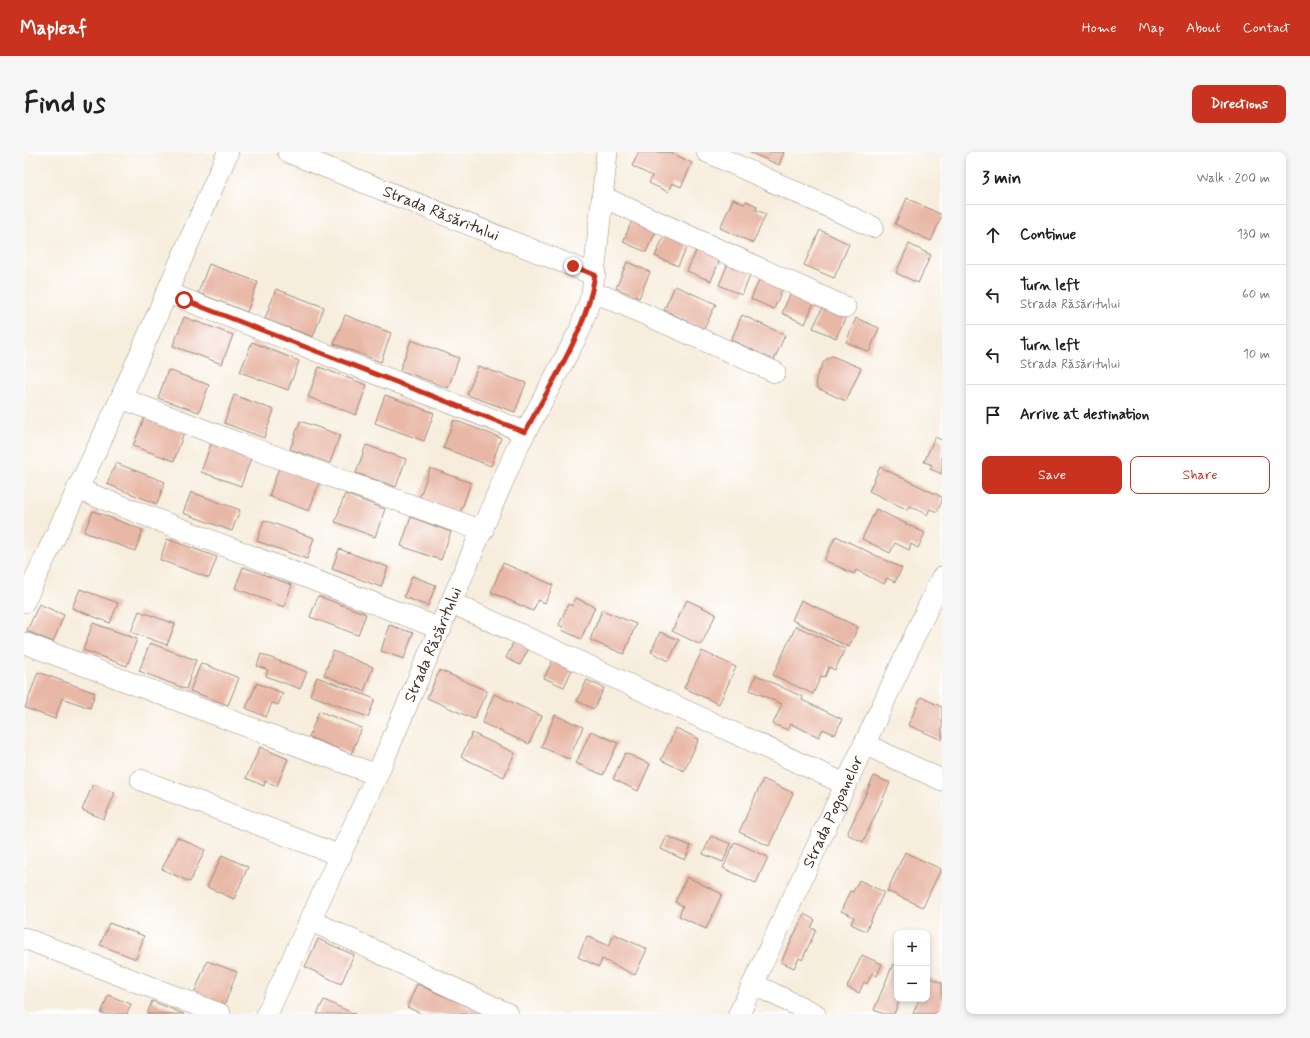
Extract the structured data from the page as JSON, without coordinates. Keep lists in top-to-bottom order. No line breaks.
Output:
{"streets":{"street":["Strada Răsăritului","Strada Pogoanelor"]},"page":{"header":"Mapleaf","nav":["Home","Map","About","Contact"],"buttons":["Directions",["Save","Share"]],"title":"Find us","heading":["3 min","Walk · 200 m"],"list":[["Continue","130 m"],["Turn left","Strada Răsăritului","60 m"],["Turn left","Strada Răsăritului","10 m"],"Arrive at destination"],"map_buttons":["+","−"]}}
